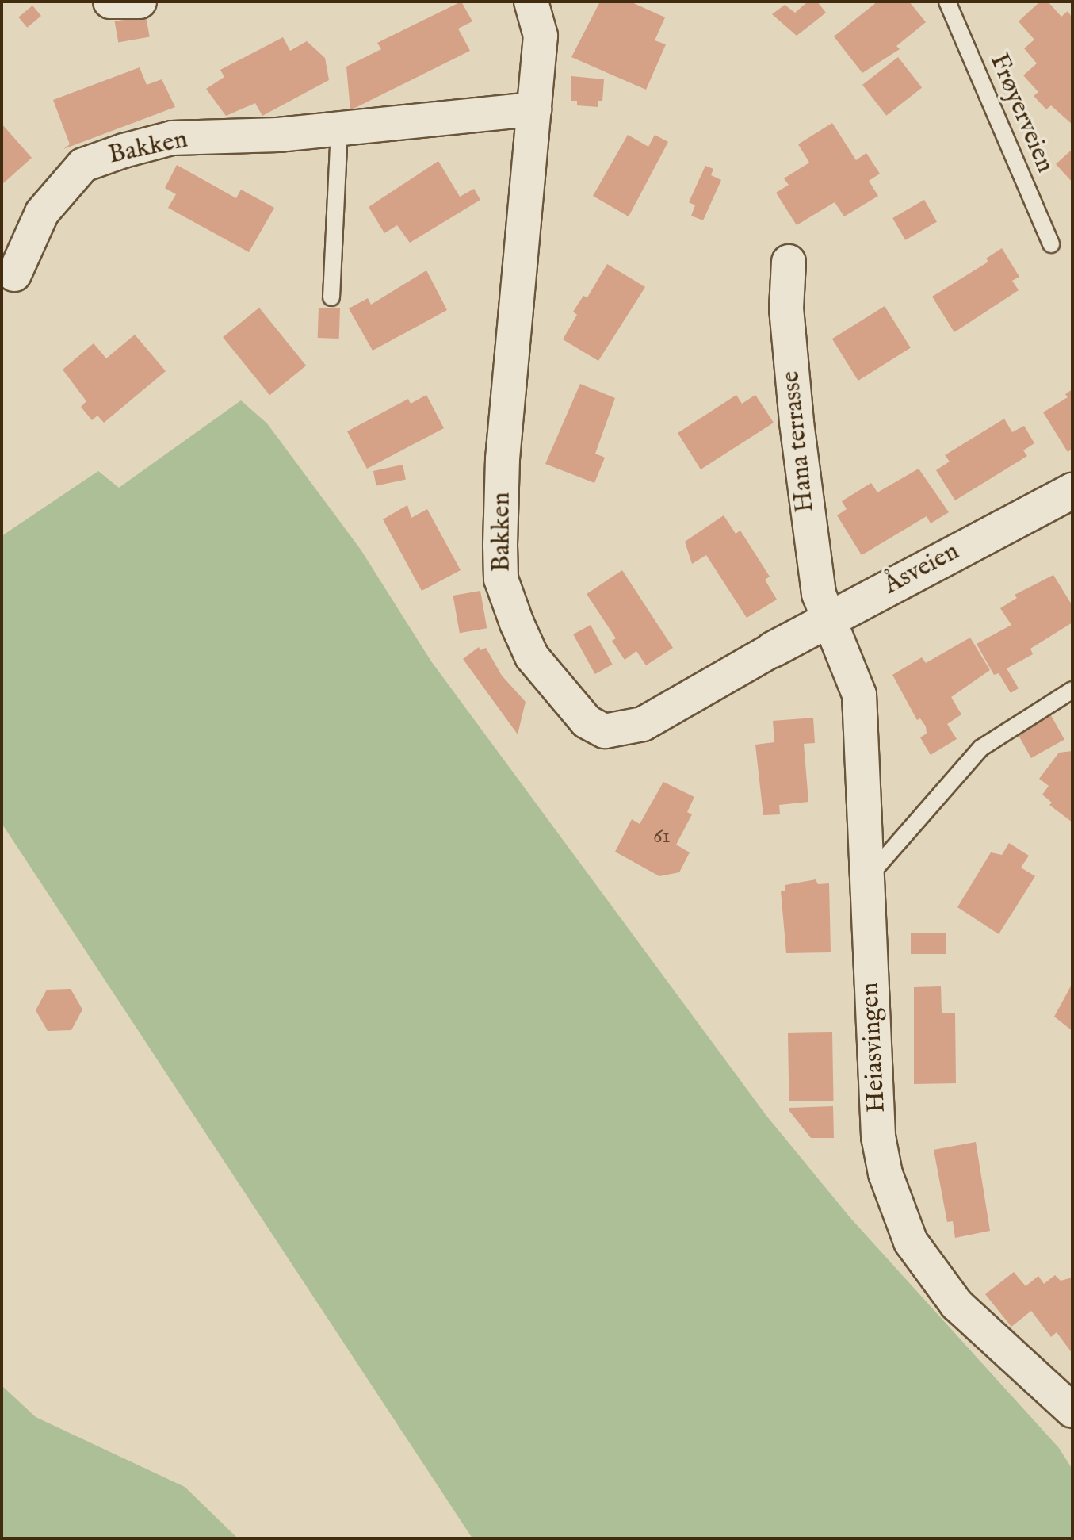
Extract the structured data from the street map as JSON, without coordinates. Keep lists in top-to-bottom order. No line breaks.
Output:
{"streets":{"street":["Bakken","Hana terrasse","Åsveien","Heiasvingen"],"lane":["Frøyerveien"]},"crossings":[["Bakken","Åsveien"],["Hana terrasse","Åsveien"],["Hana terrasse","Heiasvingen"],["Åsveien","Heiasvingen"]],"house_numbers":["61"]}
